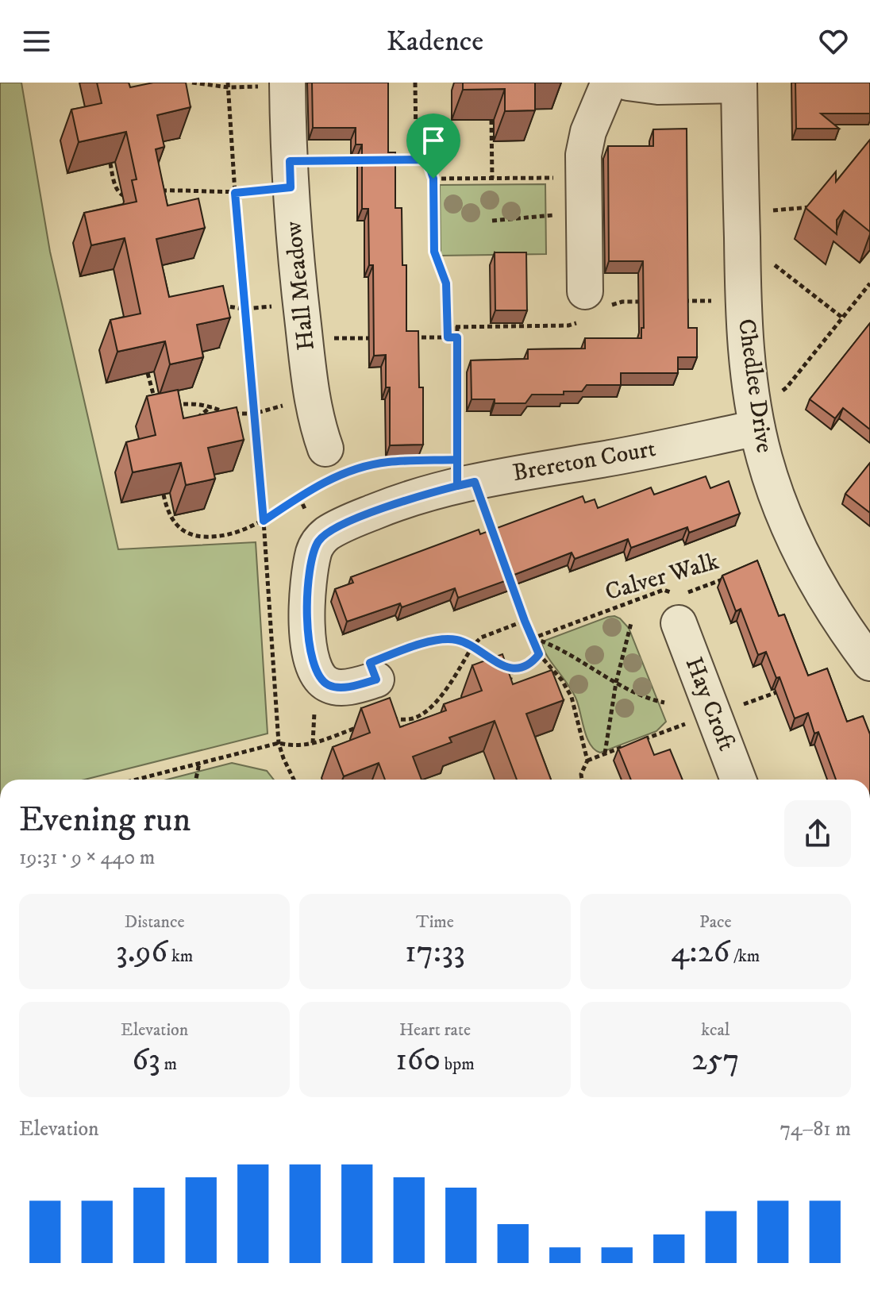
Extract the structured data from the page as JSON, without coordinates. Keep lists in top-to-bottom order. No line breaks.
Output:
{"streets":{"street":["Hall Meadow","Chedlee Drive","Brereton Court","Hay Croft"],"path":["Calver Walk"]},"crossings":[["Chedlee Drive","Brereton Court"]],"page":{"header":"Kadence","heading":["Evening run","19:31 · 9 × 440 m"],"stats":[["Distance","3.96 km"],["Time","17:33"],["Pace","4:26 /km"],["Elevation","63 m"],["Heart rate","160 bpm"],["kcal","257"]],"chart":["Elevation","74–81 m"]}}
